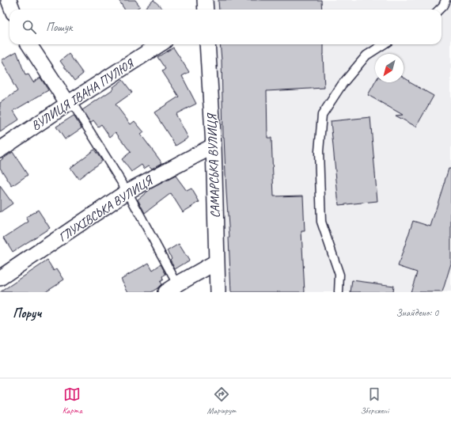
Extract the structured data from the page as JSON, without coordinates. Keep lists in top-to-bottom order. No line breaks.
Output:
{"streets":{"street":["ВУЛИЦЯ ІВАНА ПУЛЮЯ","САМАРСЬКА ВУЛИЦЯ","ГЛУХІВСЬКА ВУЛИЦЯ"]},"crossings":[["САМАРСЬКА ВУЛИЦЯ","ГЛУХІВСЬКА ВУЛИЦЯ"]],"north":"bottom left","page":{"search":"Пошук","heading":["Поруч","Знайдено: 0"],"nav":["Карта","Маршрут","Збережені"]}}
